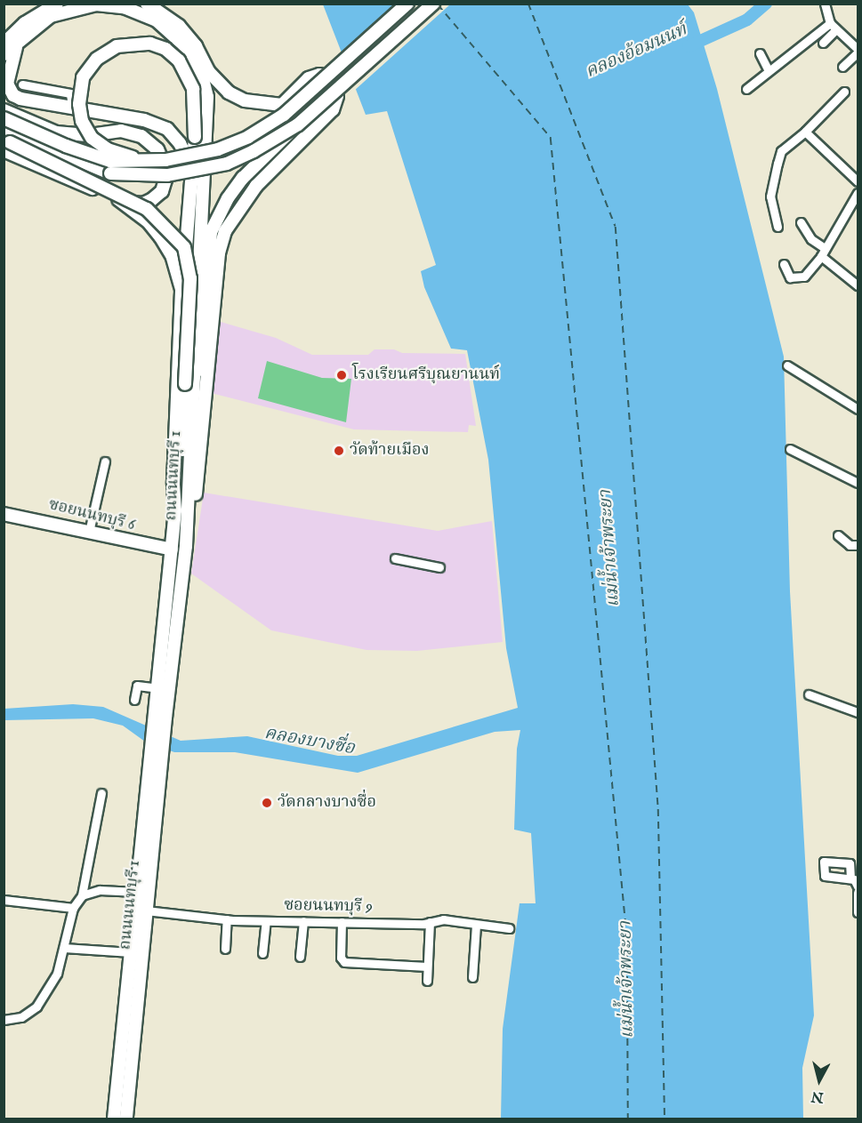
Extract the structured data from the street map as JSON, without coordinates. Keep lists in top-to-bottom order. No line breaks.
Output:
{"streets":{"main road":["ถนนนนทบุรี 1","ซอยนนทบุรี 6"],"street":["ซอยนนทบุรี 9"]},"crossings":[["ถนนนนทบุรี 1","ซอยนนทบุรี 6"],["ถนนนนทบุรี 1","ซอยนนทบุรี 9"]],"water":["คลองอ้อมนนท์","แม่น้ำเจ้าพระยา","คลองบางซื่อ"],"places":["โรงเรียนศรีบุณยานนท์","วัดท้ายเมือง","วัดกลางบางซื่อ"],"north":"bottom"}
